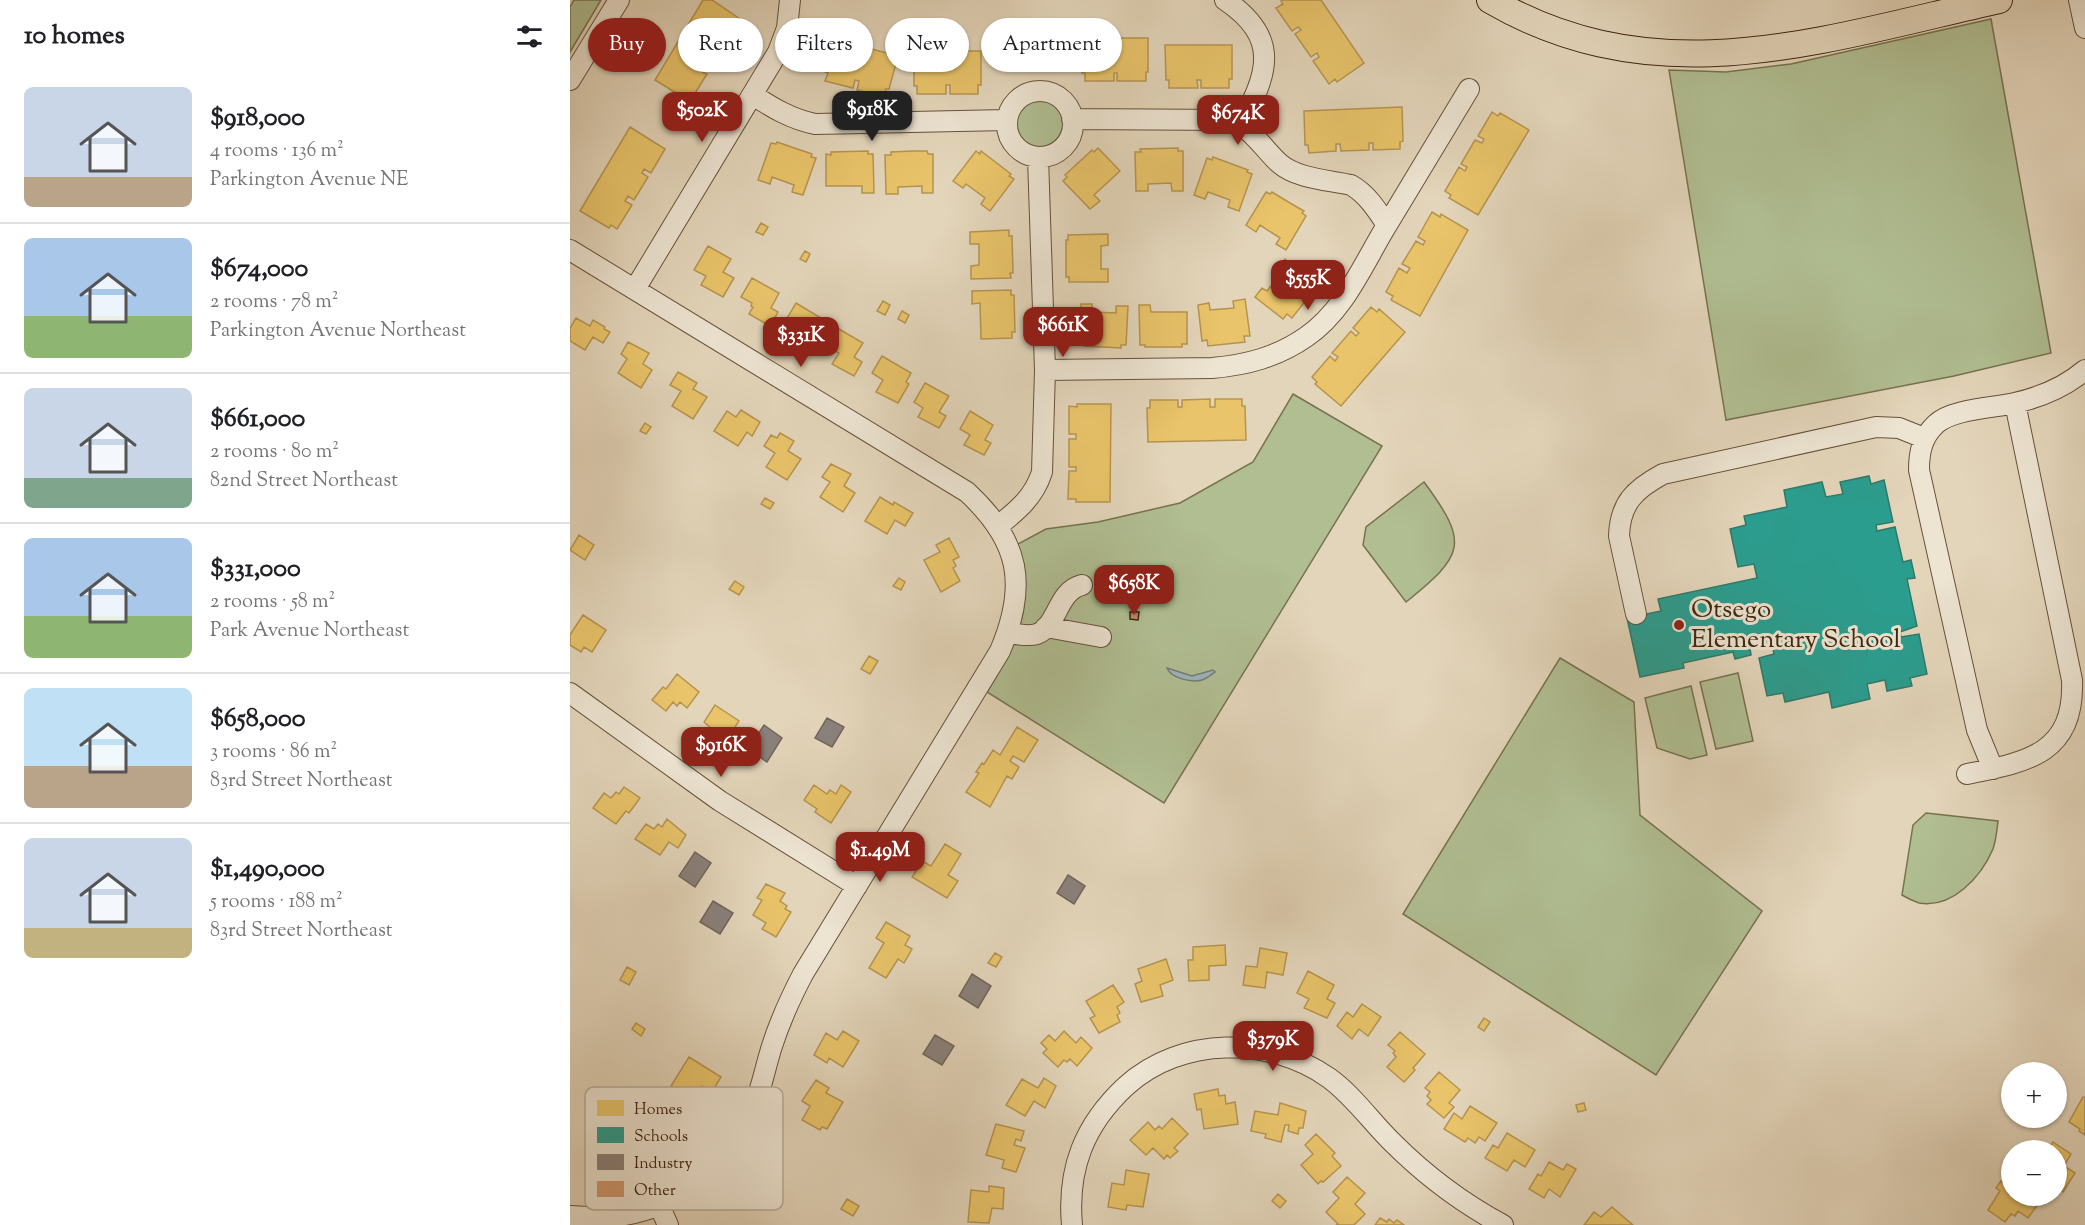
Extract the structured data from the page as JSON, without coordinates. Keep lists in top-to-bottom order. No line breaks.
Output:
{"places":["Otsego Elementary School"],"legend":["Homes","Schools","Industry","Other"],"page":{"heading":"10 homes","chip":["Buy","Rent","Filters","New","Apartment"],"list":[{"name":"$918,000","note":"4 rooms · 136 m² · Parkington Avenue NE"},{"name":"$674,000","note":"2 rooms · 78 m² · Parkington Avenue Northeast"},{"name":"$661,000","note":"2 rooms · 80 m² · 82nd Street Northeast"},{"name":"$331,000","note":"2 rooms · 58 m² · Park Avenue Northeast"},{"name":"$658,000","note":"3 rooms · 86 m² · 83rd Street Northeast"},{"name":"$1,490,000","note":"5 rooms · 188 m² · 83rd Street Northeast"}],"price":["$918K","$502K","$674K","$555K","$661K","$331K","$658K","$916K","$1.49M","$379K"],"map_buttons":["+","−"]}}
